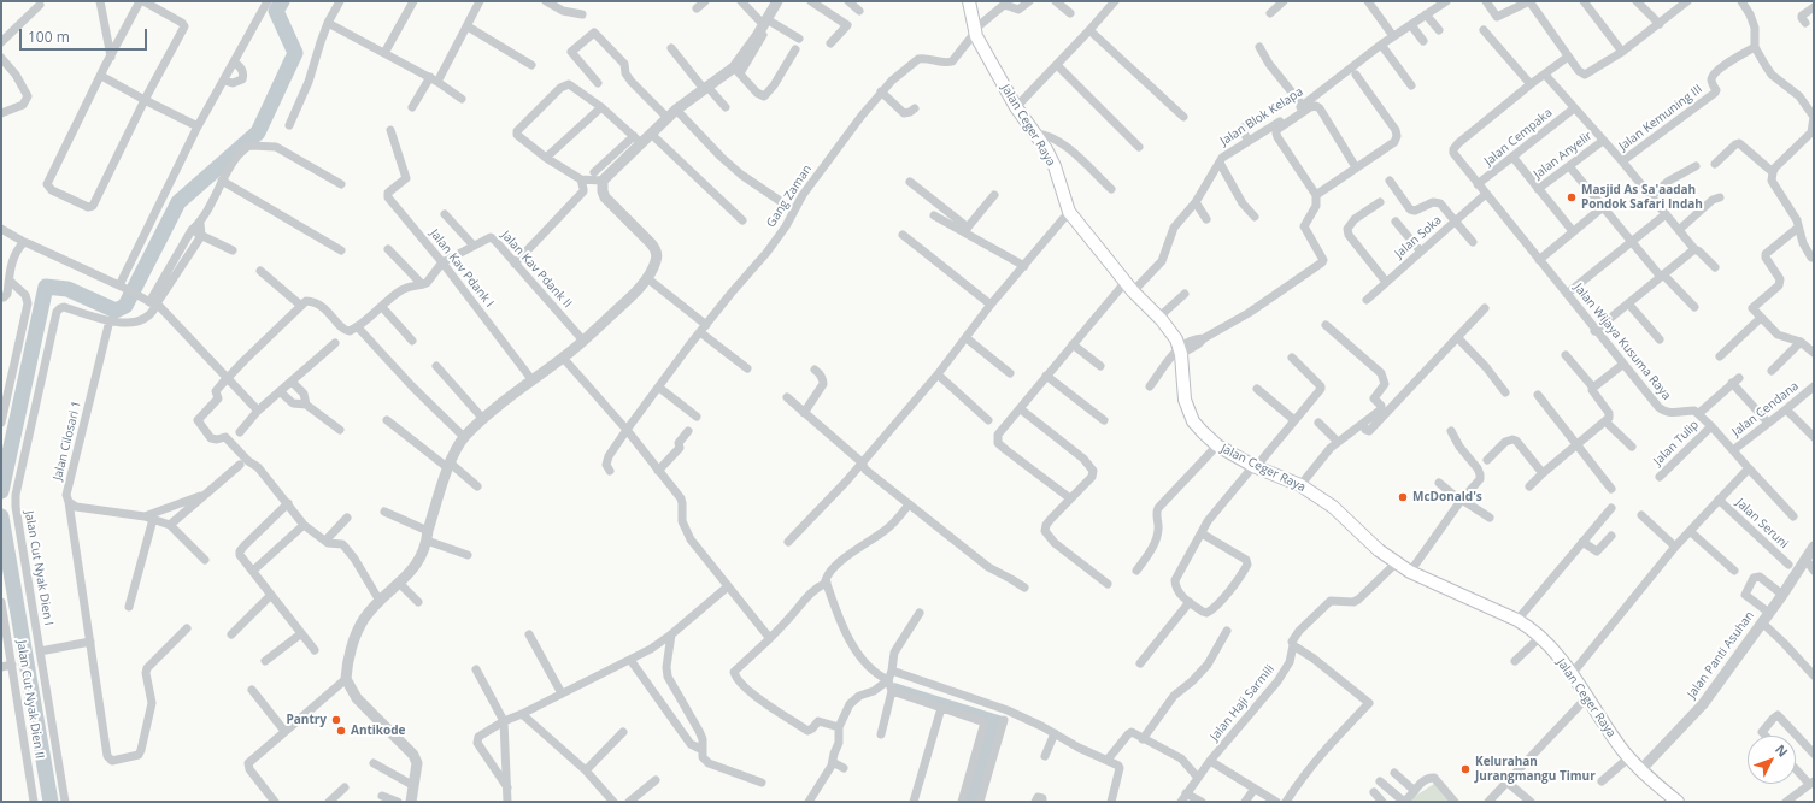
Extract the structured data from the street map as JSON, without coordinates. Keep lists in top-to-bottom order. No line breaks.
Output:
{"streets":{"main road":["Jalan Ceger Raya"],"street":["Jalan Blok Kelapa","Jalan Kemuning III","Jalan Cempaka","Jalan Anyelir","Gang Zaman","Jalan Soka","Jalan Kav Pdank I","Jalan Kav Pdank II","Jalan Wijaya Kusuma Raya","Jalan Cendana","Jalan Cilosari 1","Jalan Tulip","Jalan Seruni","Jalan Cut Nyak Dien I","Jalan Panti Asuhan","Jalan Cut Nyak Dien II","Jalan Haji Sarmili"]},"crossings":[["Jalan Blok Kelapa","Jalan Ceger Raya"],["Jalan Ceger Raya","Gang Zaman"],["Jalan Ceger Raya","Jalan Panti Asuhan"],["Jalan Ceger Raya","Jalan Haji Sarmili"],["Jalan Cempaka","Jalan Wijaya Kusuma Raya"],["Jalan Soka","Jalan Wijaya Kusuma Raya"],["Jalan Kav Pdank I","Jalan Kav Pdank II"],["Jalan Cilosari 1","Jalan Cut Nyak Dien I"]],"places":["Masjid As Sa'aadah Pondok Safari Indah","McDonald's","Pantry","Antikode","Kelurahan Jurangmangu Timur"],"scale_bar":"100 m","north":"top right"}
